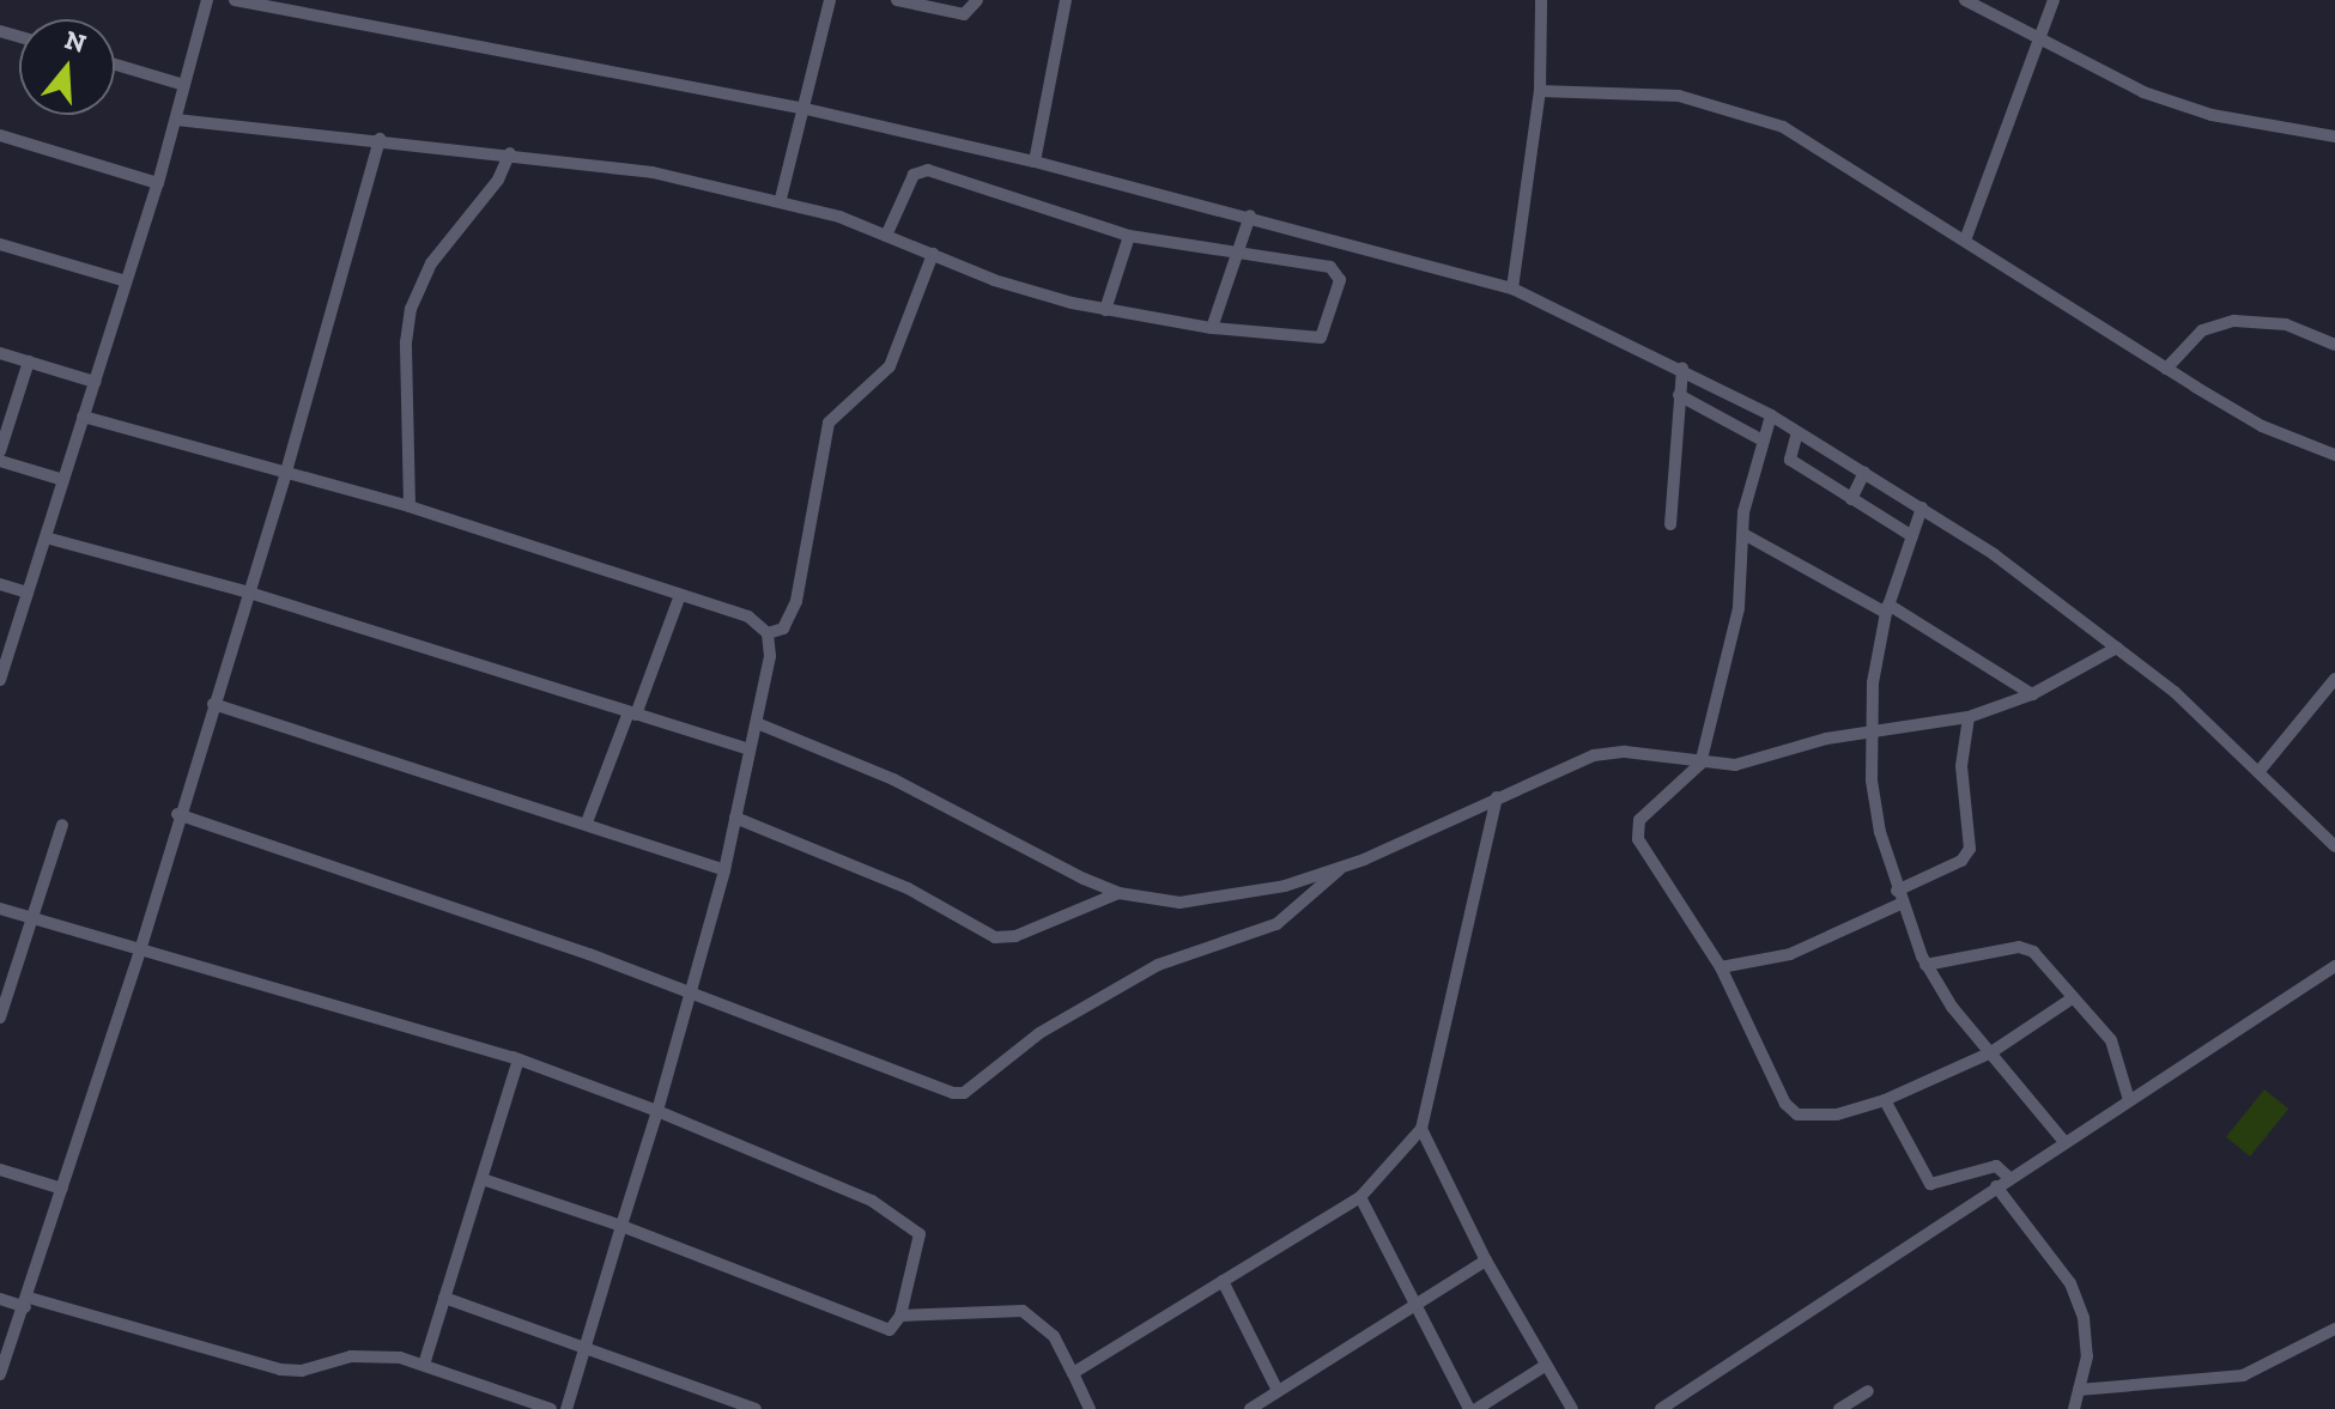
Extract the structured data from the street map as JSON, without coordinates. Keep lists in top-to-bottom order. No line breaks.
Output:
{"north":"top"}
